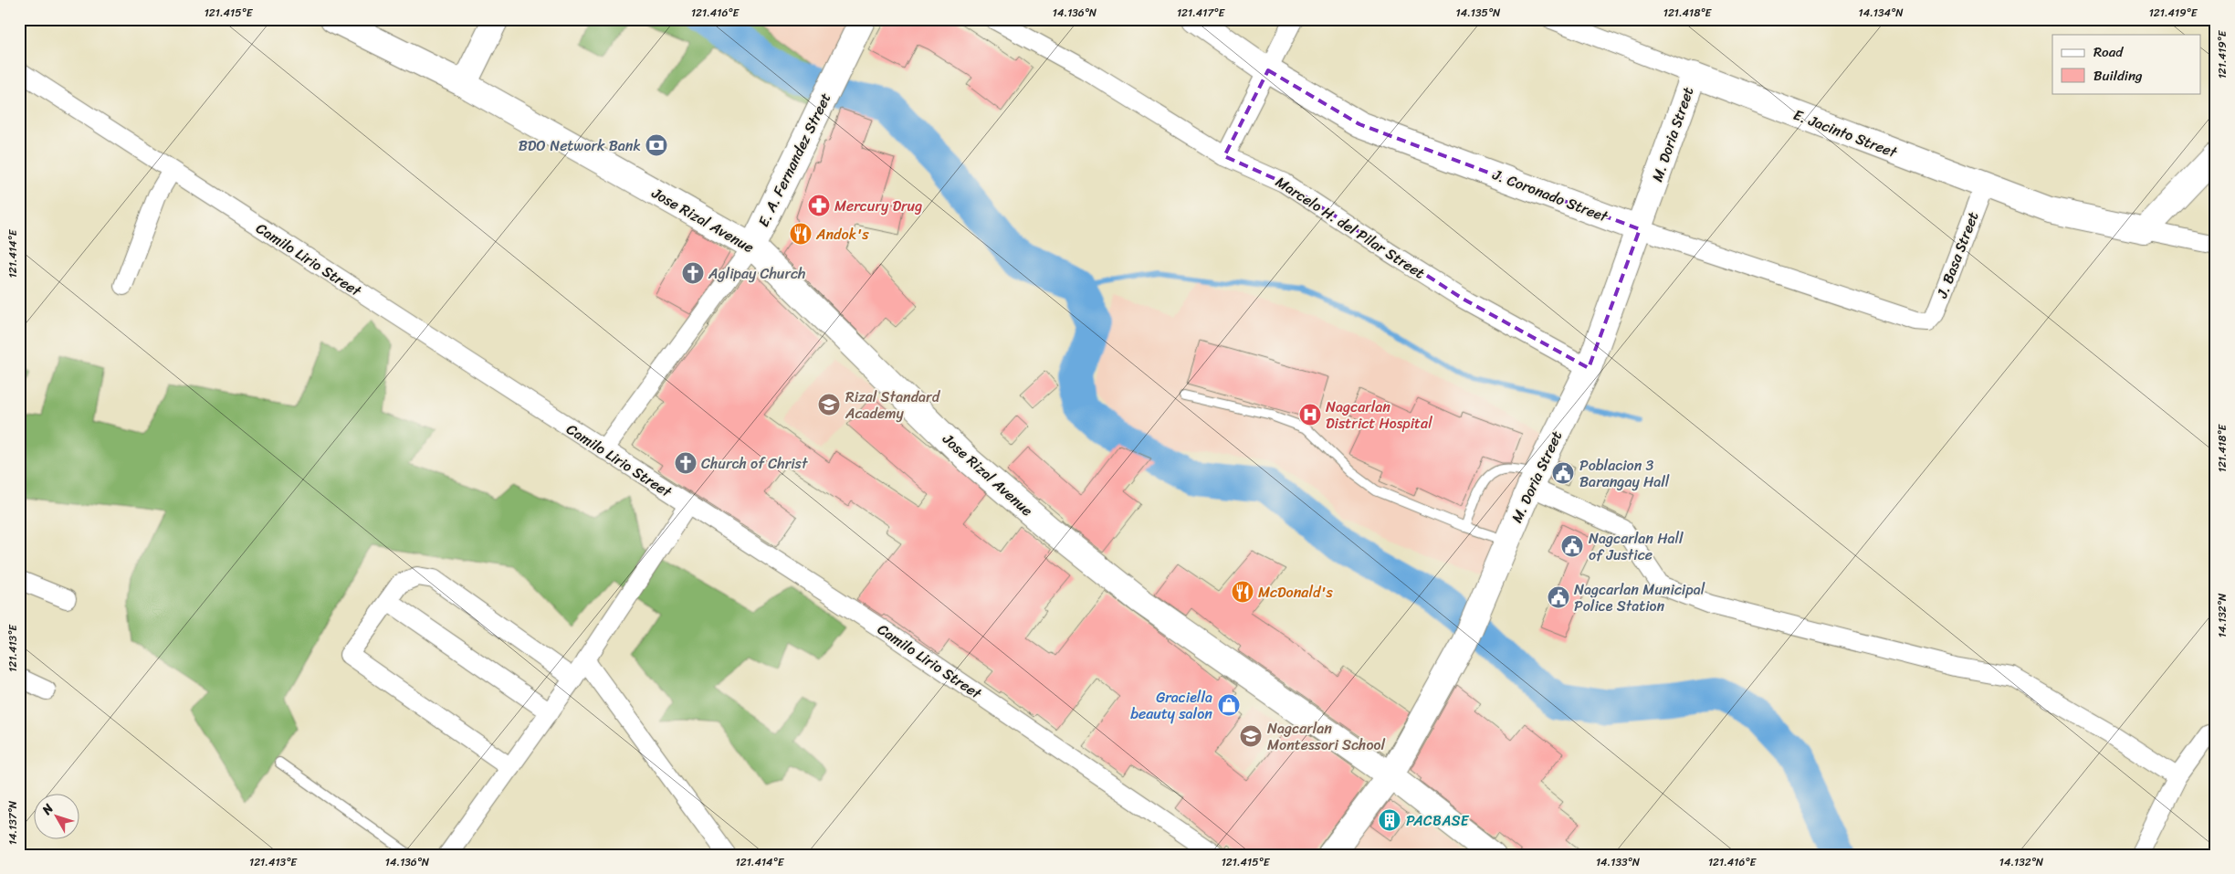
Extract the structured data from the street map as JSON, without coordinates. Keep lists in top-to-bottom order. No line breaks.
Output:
{"streets":{"main road":["E. Jacinto Street","M. Doria Street","E. A. Fernandez Street","J. Coronado Street","Jose Rizal Avenue"],"street":["Marcelo H. del Pilar Street","J. Basa Street","Camilo Lirio Street"]},"crossings":[["E. Jacinto Street","M. Doria Street"],["E. Jacinto Street","J. Basa Street"],["M. Doria Street","J. Coronado Street"],["M. Doria Street","Jose Rizal Avenue"],["M. Doria Street","Marcelo H. del Pilar Street"],["E. A. Fernandez Street","Jose Rizal Avenue"],["E. A. Fernandez Street","Camilo Lirio Street"],["J. Coronado Street","J. Basa Street"]],"places":{"bank":["BDO Network Bank"],"pharmacy":["Mercury Drug"],"restaurant":["Andok's","McDonald's"],"church":["Aglipay Church","Church of Christ"],"school or university":["Rizal Standard Academy","Nagcarlan Montessori School"],"hospital":["Nagcarlan District Hospital"],"public building":["Poblacion 3 Barangay Hall","Nagcarlan Hall of Justice","Nagcarlan Municipal Police Station"],"shop":["Graciella beauty salon"],"building":["PACBASE"]},"legend":["Road","Building"],"north":"top left","coordinates":["121.415°E","121.416°E","14.136°N","121.417°E","14.135°N","121.418°E","14.134°N","121.419°E","121.414°E","14.132°N","121.413°E","14.137°N","14.133°N"]}
